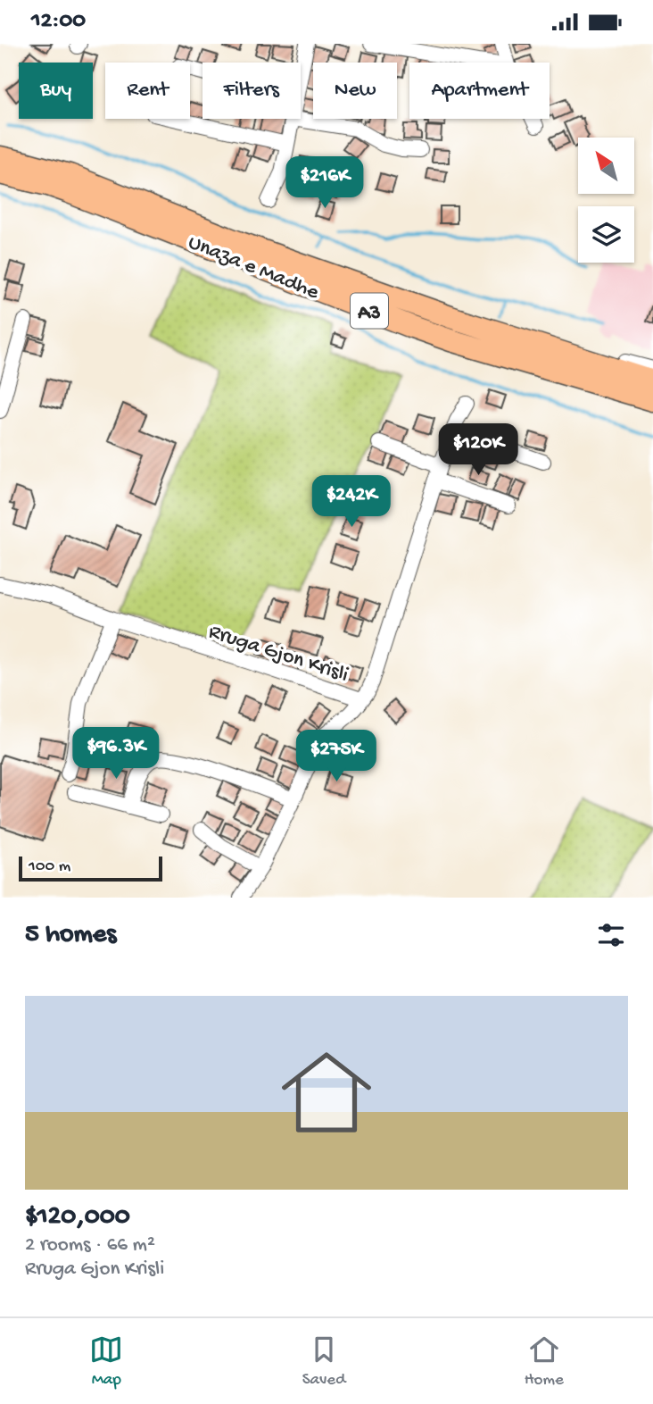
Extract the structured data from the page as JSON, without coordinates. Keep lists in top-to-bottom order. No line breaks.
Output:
{"streets":{"highway":["Unaza e Madhe","A3"],"street":["Rruga Gjon Krisli"]},"scale_bar":"100 m","north":"top left","page":{"status":"12:00","chip":["Buy","Rent","Filters","New","Apartment"],"price":["$216K","$120K","$242K","$96.3K","$275K"],"scale":"100 m","heading":"5 homes","list":[{"name":"$120,000","note":"2 rooms · 66 m² · Rruga Gjon Krisli"}],"tabs":["Map","Saved","Home"]}}
